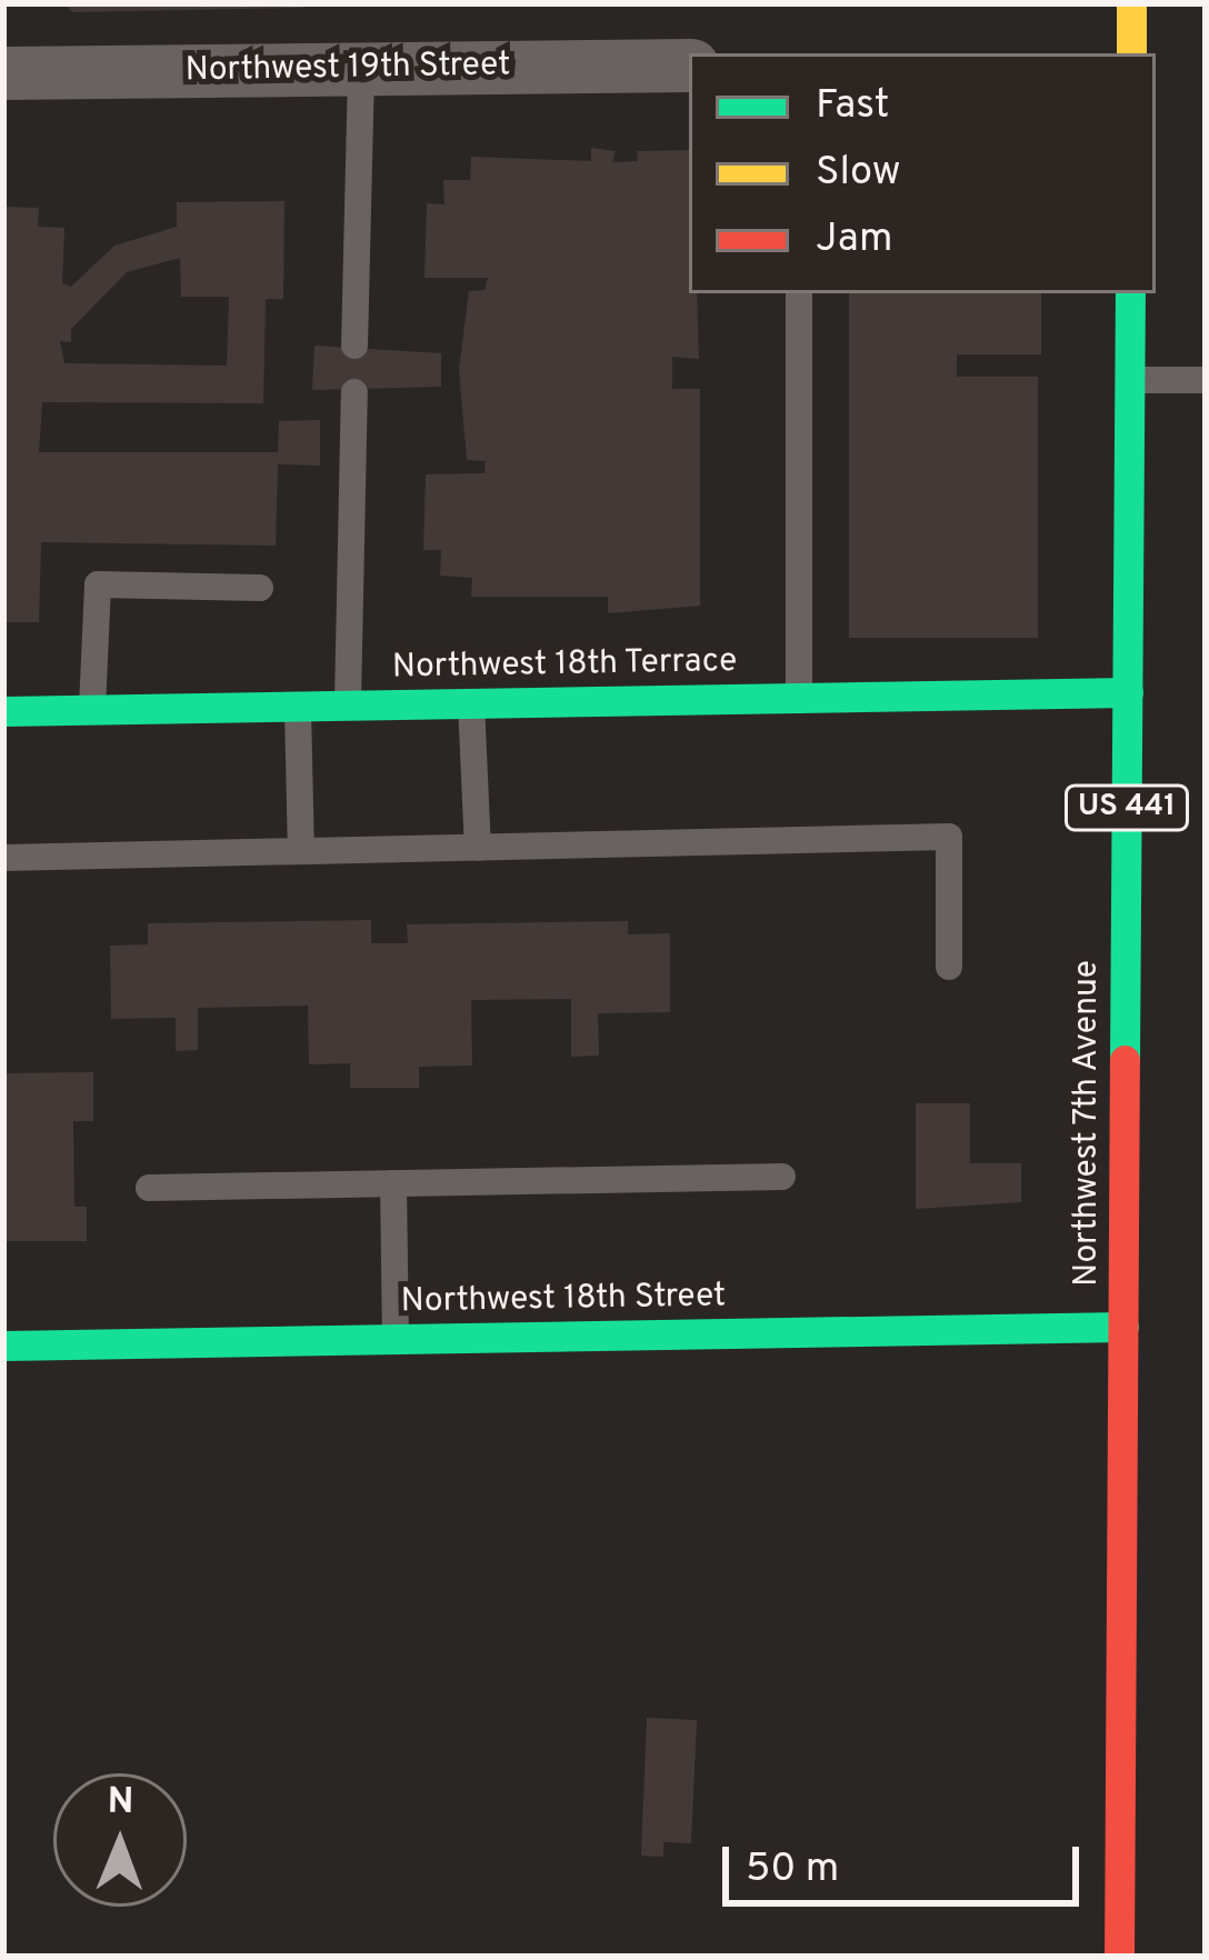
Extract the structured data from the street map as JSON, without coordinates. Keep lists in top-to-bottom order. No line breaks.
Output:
{"streets":{"street":["Northwest 19th Street","Northwest 18th Terrace","US 441","Northwest 7th Avenue","Northwest 18th Street"]},"crossings":[["Northwest 18th Terrace","Northwest 7th Avenue"],["Northwest 7th Avenue","Northwest 18th Street"]],"legend":["Fast","Slow","Jam"],"scale_bar":"50 m","north":"top"}
